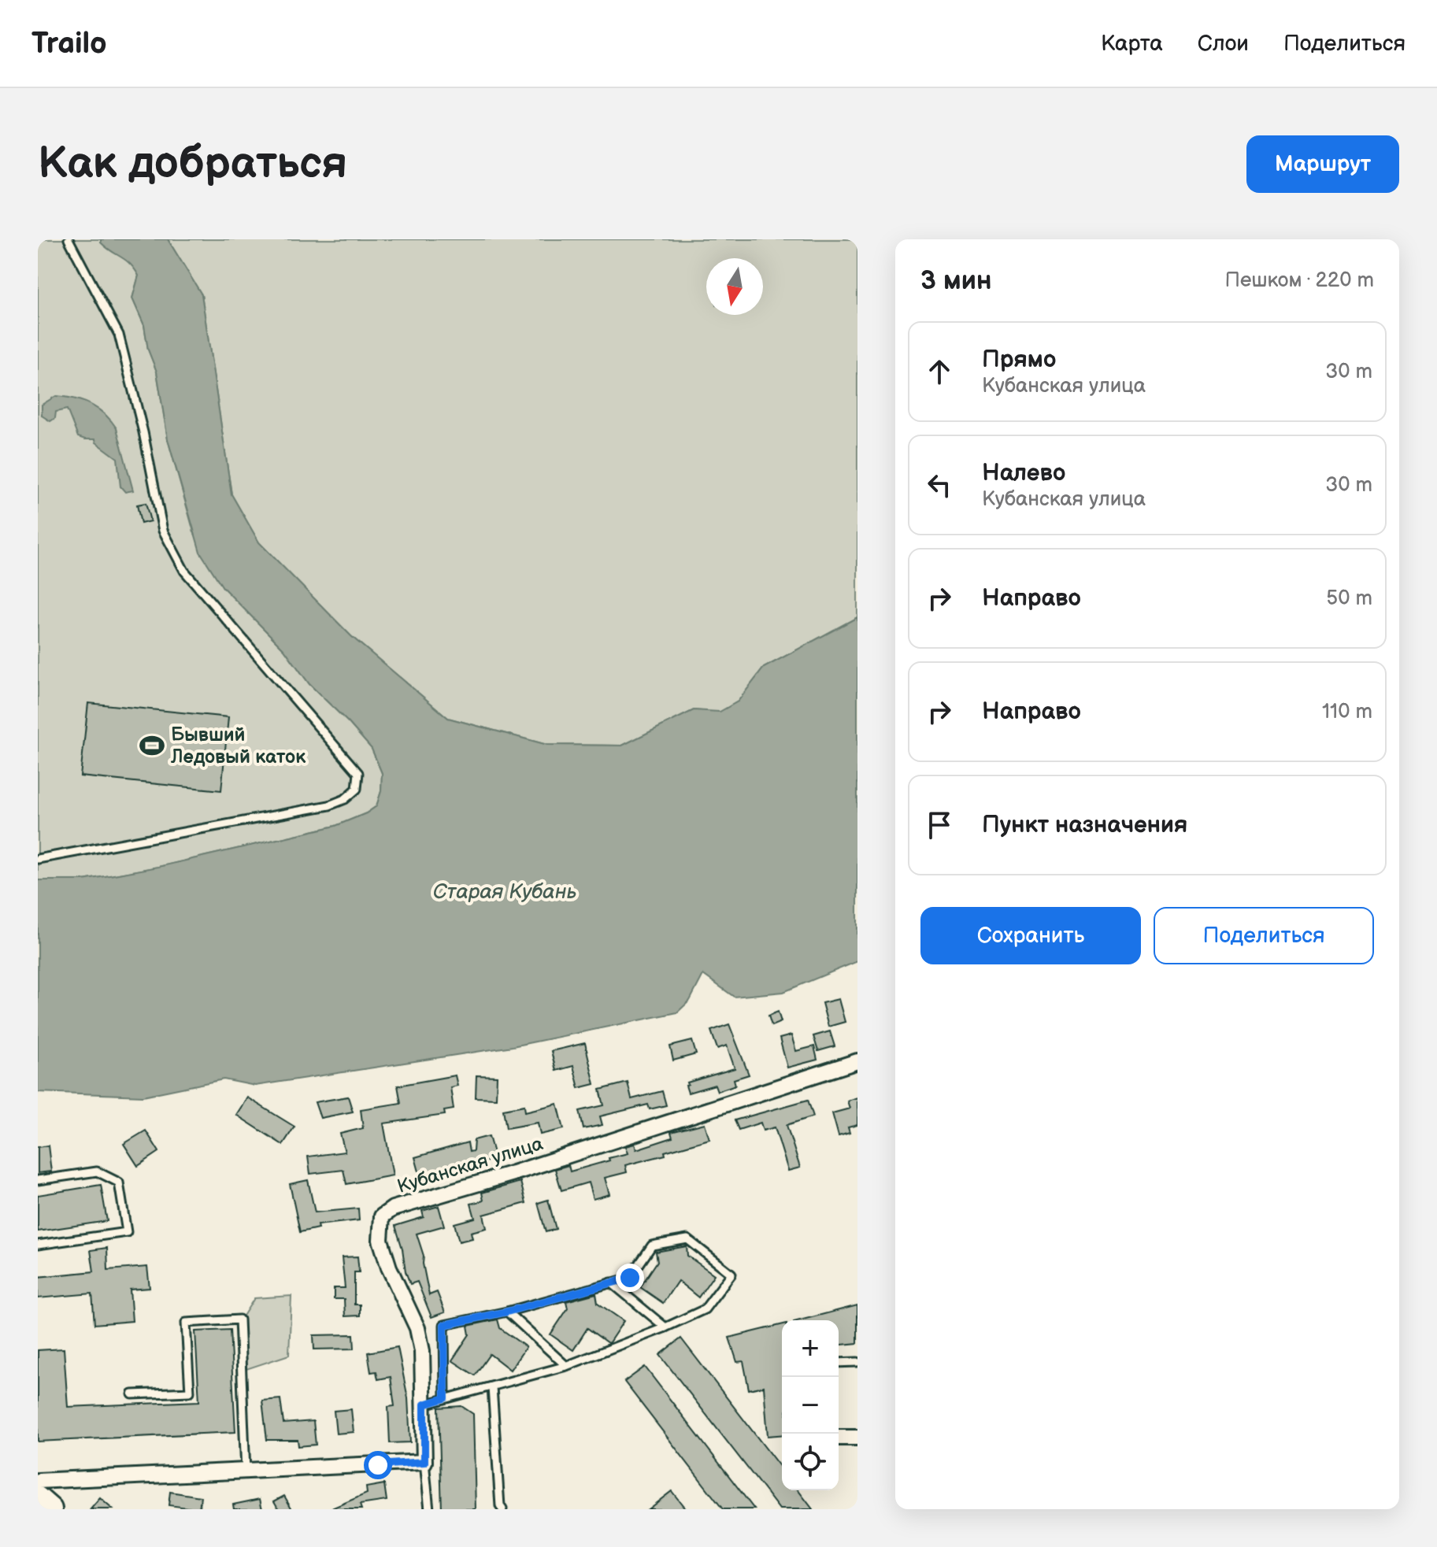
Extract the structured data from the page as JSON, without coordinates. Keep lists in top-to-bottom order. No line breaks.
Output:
{"streets":{"street":["Кубанская улица"]},"water":["Старая Кубань"],"places":{"sports":["Бывший Ледовый каток"]},"north":"bottom","page":{"header":"Trailo","nav":["Карта","Слои","Поделиться"],"buttons":["Маршрут",["Сохранить","Поделиться"]],"title":"Как добраться","heading":["3 мин","Пешком · 220 m"],"list":[["Прямо","Кубанская улица","30 m"],["Налево","Кубанская улица","30 m"],["Направо","50 m"],["Направо","110 m"],"Пункт назначения"],"map_buttons":["+","−"]}}
